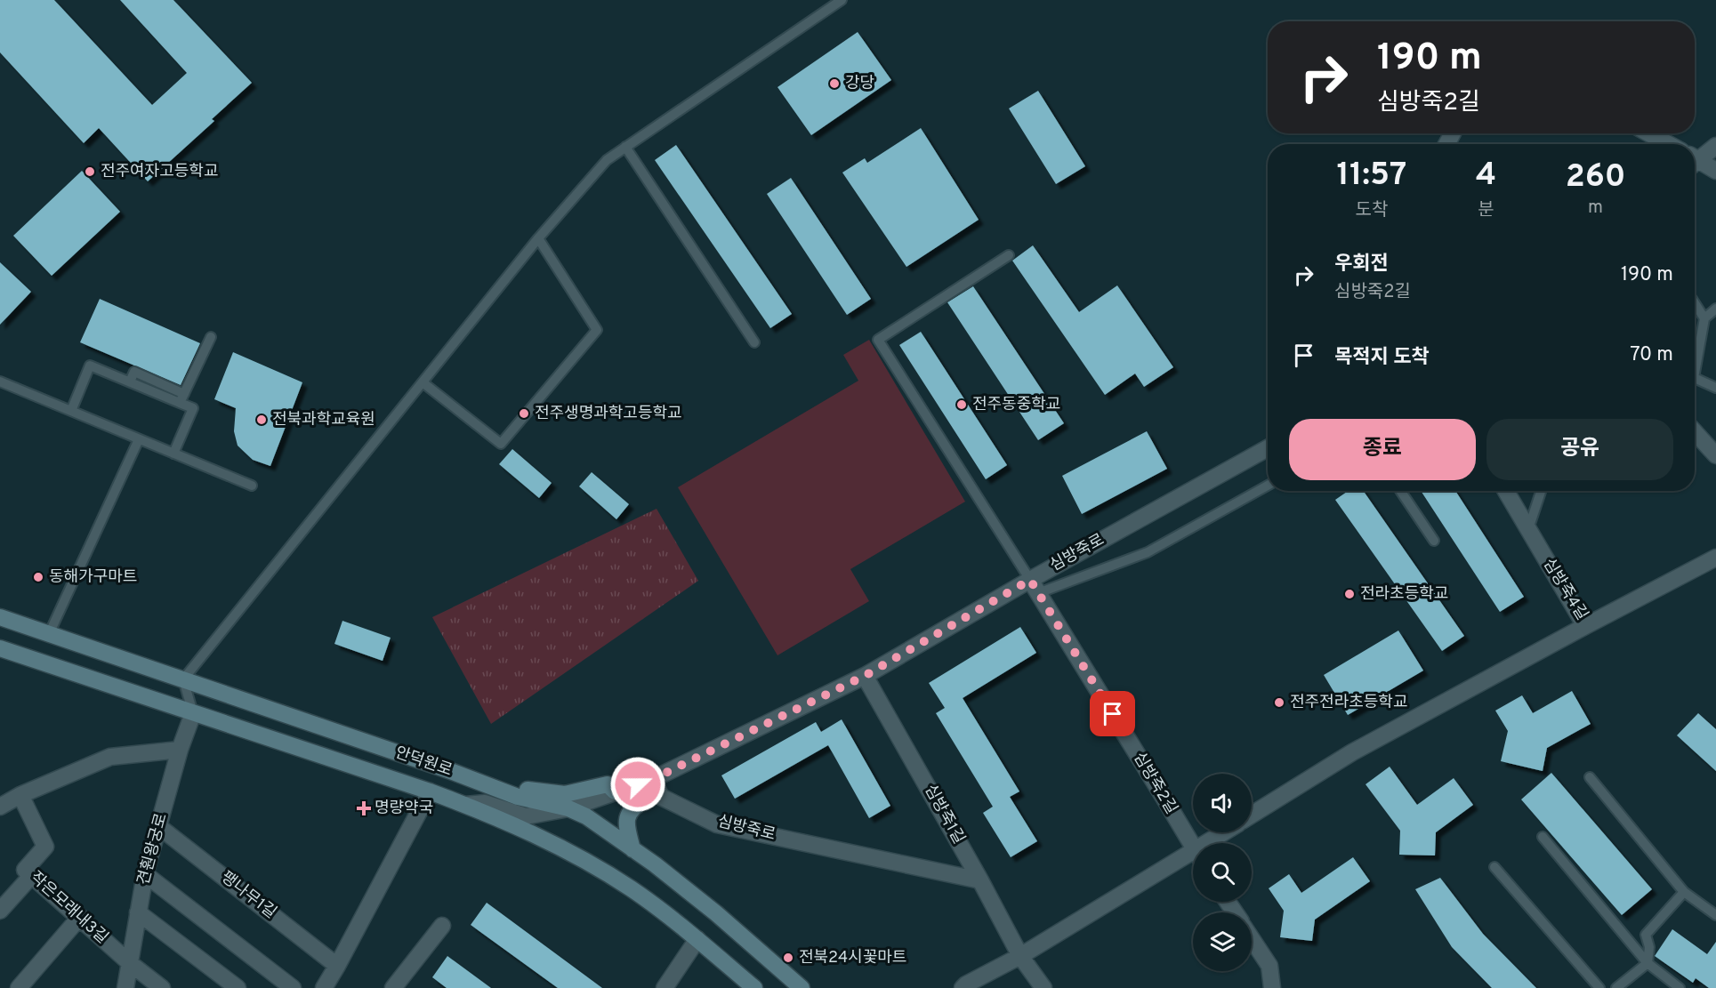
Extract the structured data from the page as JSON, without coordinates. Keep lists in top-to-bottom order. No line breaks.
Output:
{"streets":{"street":["심방죽로","심방죽4길","안덕원로","심방죽2길","심방죽1길","견훤왕궁로","팽나무1길","작은모래내3길"]},"crossings":[["심방죽로","안덕원로"],["심방죽로","심방죽2길"],["심방죽로","심방죽1길"],["안덕원로","견훤왕궁로"],["견훤왕궁로","팽나무1길"],["견훤왕궁로","작은모래내3길"]],"places":{"other":["강당","전주여자고등학교","전주동중학교","전주생명과학고등학교","전북과학교육원","동해가구마트","전라초등학교","전주전라초등학교","전북24시꽃마트"],"health":["명량약국"]},"page":{"turn":["190 m","심방죽2길"],"eta":["11:57","도착","4","분","260","m"],"list":[{"name":"우회전","note":"심방죽2길","value":"190 m"},{"name":"목적지 도착","value":"70 m"}],"buttons":["종료","공유"]}}
